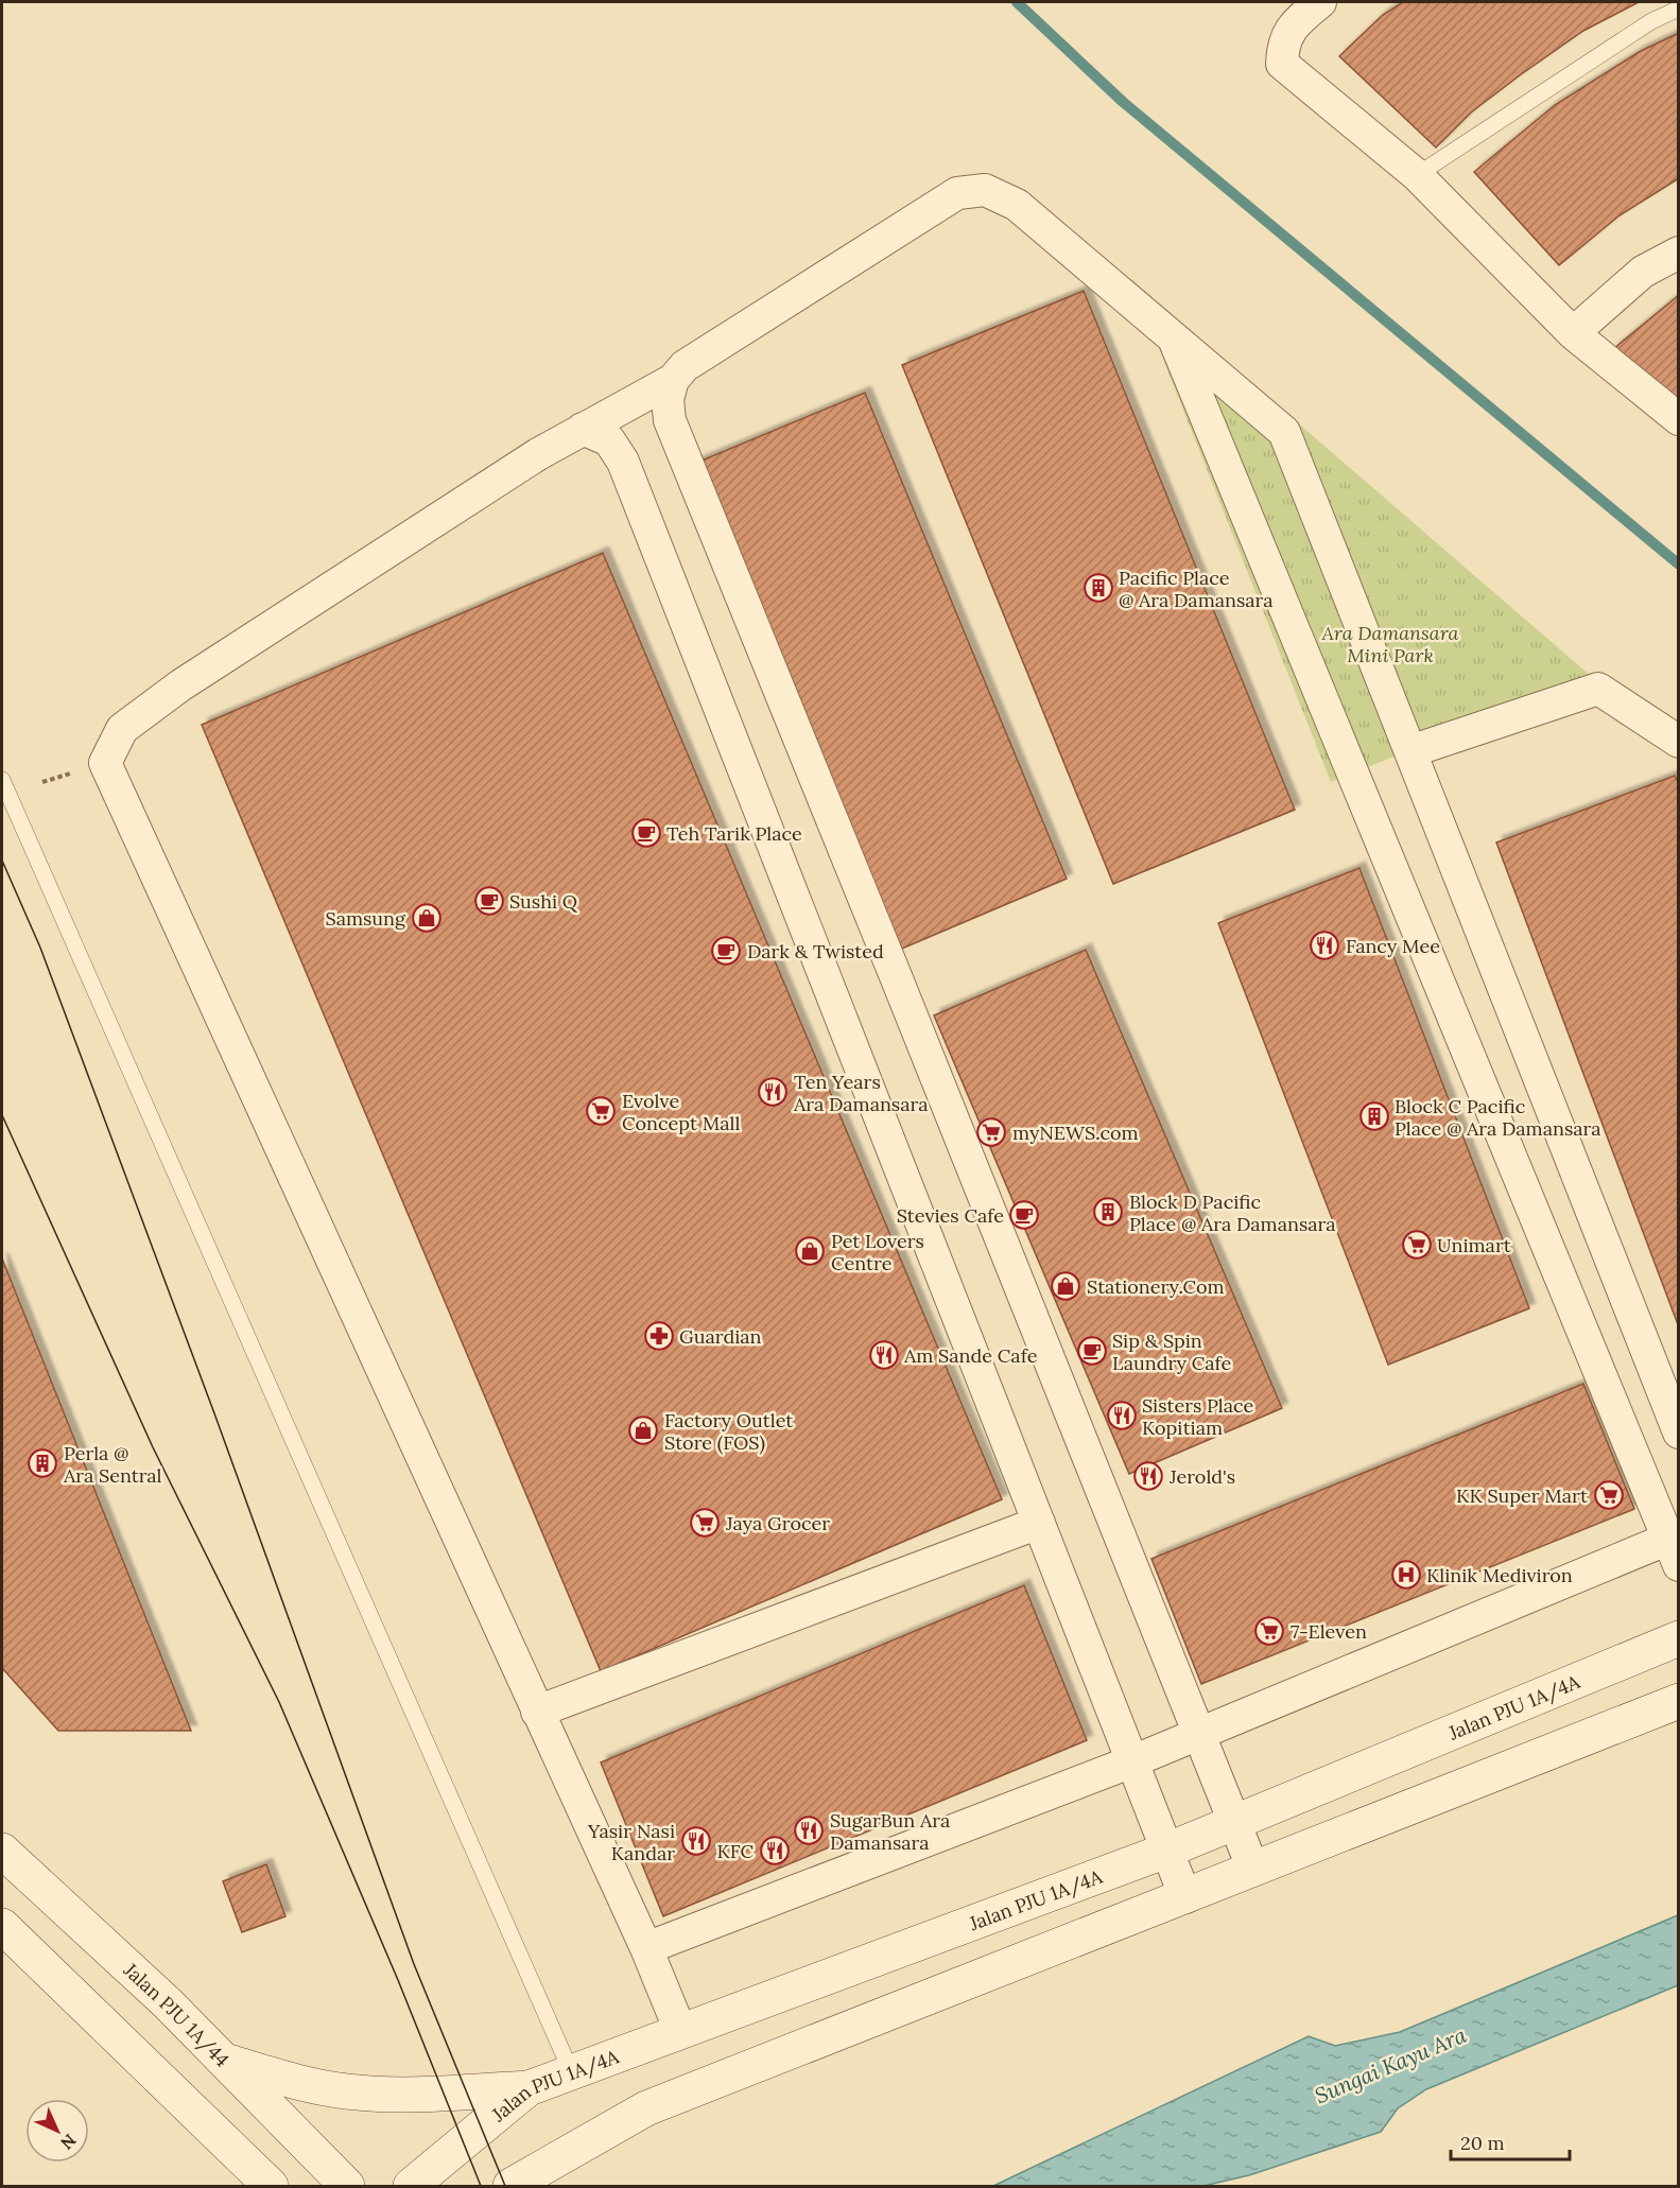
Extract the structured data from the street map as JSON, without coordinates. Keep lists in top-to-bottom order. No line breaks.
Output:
{"streets":{"street":["Jalan PJU 1A/4A","Jalan PJU 1A/44"]},"water":["Sungai Kayu Ara"],"parks":["Ara Damansara Mini Park"],"places":{"building":["Pacific Place @ Ara Damansara","Block C Pacific Place @ Ara Damansara","Block D Pacific Place @ Ara Damansara","Perla @ Ara Sentral"],"cafe":["Teh Tarik Place","Sushi Q","Dark & Twisted","Stevies Cafe","Sip & Spin Laundry Cafe"],"shop":["Samsung","Pet Lovers Centre","Stationery.Com","Factory Outlet Store (FOS)"],"restaurant":["Fancy Mee","Ten Years Ara Damansara","Am Sande Cafe","Sisters Place Kopitiam","Jerold's","SugarBun Ara Damansara","Yasir Nasi Kandar","KFC"],"supermarket":["Evolve Concept Mall","myNEWS.com","Unimart","KK Super Mart","Jaya Grocer","7-Eleven"],"pharmacy":["Guardian"],"hospital":["Klinik Mediviron"]},"scale_bar":"20 m","north":"bottom right"}
